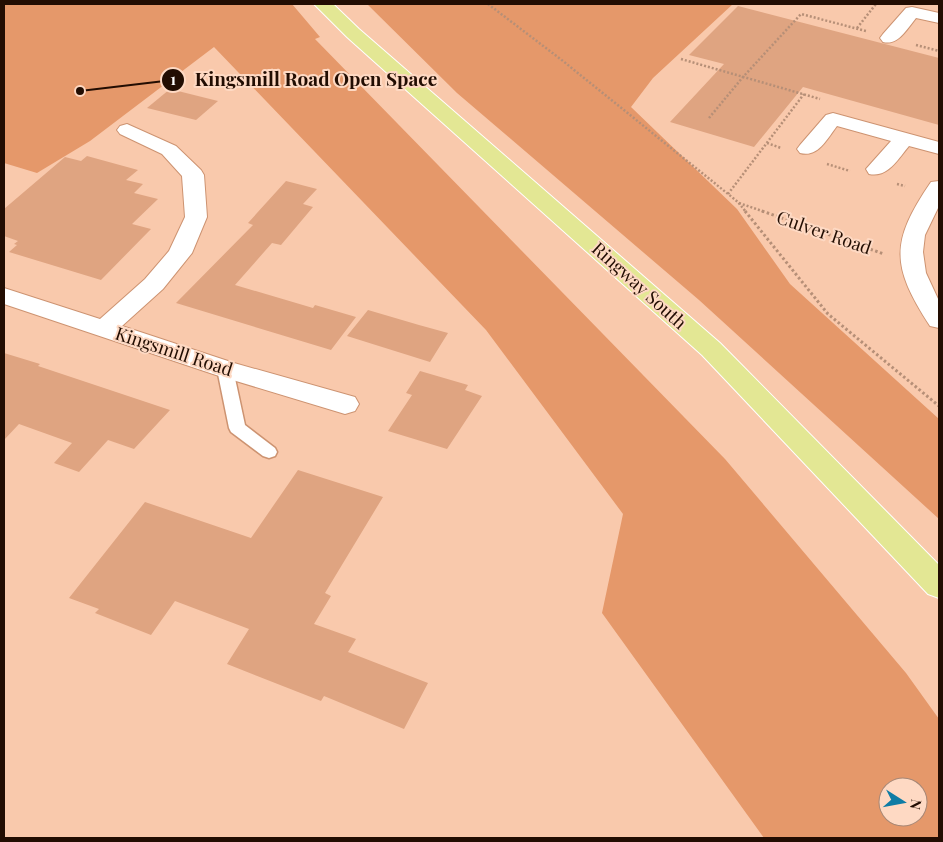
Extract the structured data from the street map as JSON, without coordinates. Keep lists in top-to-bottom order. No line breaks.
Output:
{"streets":{"main road":["Ringway South"],"street":["Kingsmill Road"],"path":["Culver Road"]},"places":["Kingsmill Road Open Space"],"north":"right"}
